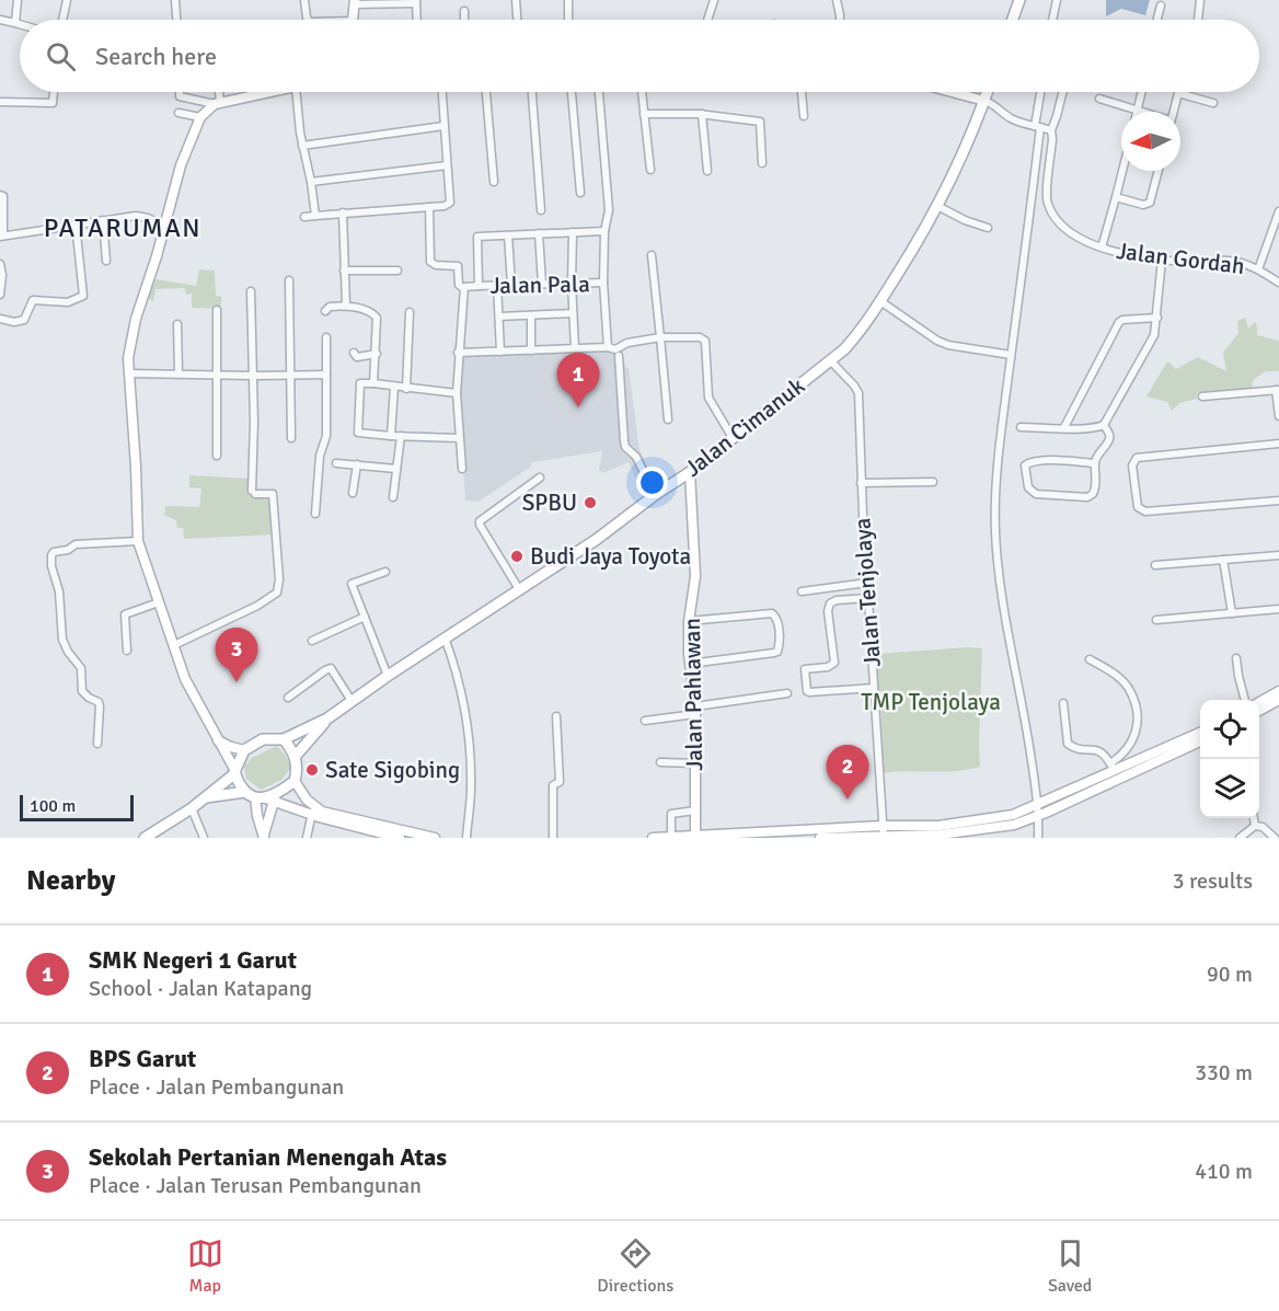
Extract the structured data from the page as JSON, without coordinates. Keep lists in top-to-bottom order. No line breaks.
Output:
{"streets":{"main road":["Jalan Cimanuk","Jalan Pahlawan"],"street":["Jalan Gordah","Jalan Pala","Jalan Tenjolaya"]},"crossings":[["Jalan Cimanuk","Jalan Tenjolaya"],["Jalan Cimanuk","Jalan Pahlawan"]],"districts":["PATARUMAN"],"parks":["TMP Tenjolaya"],"places":["SPBU","Budi Jaya Toyota","Sate Sigobing"],"scale_bar":"100 m","north":"left","page":{"search":"Search here","pins":["1","3","2"],"scale":"100 m","heading":["Nearby","3 results"],"list":[{"mark":"1","name":"SMK Negeri 1 Garut","note":"School · Jalan Katapang","value":"90 m"},{"mark":"2","name":"BPS Garut","note":"Place · Jalan Pembangunan","value":"330 m"},{"mark":"3","name":"Sekolah Pertanian Menengah Atas","note":"Place · Jalan Terusan Pembangunan","value":"410 m"}],"nav":["Map","Directions","Saved"]}}
